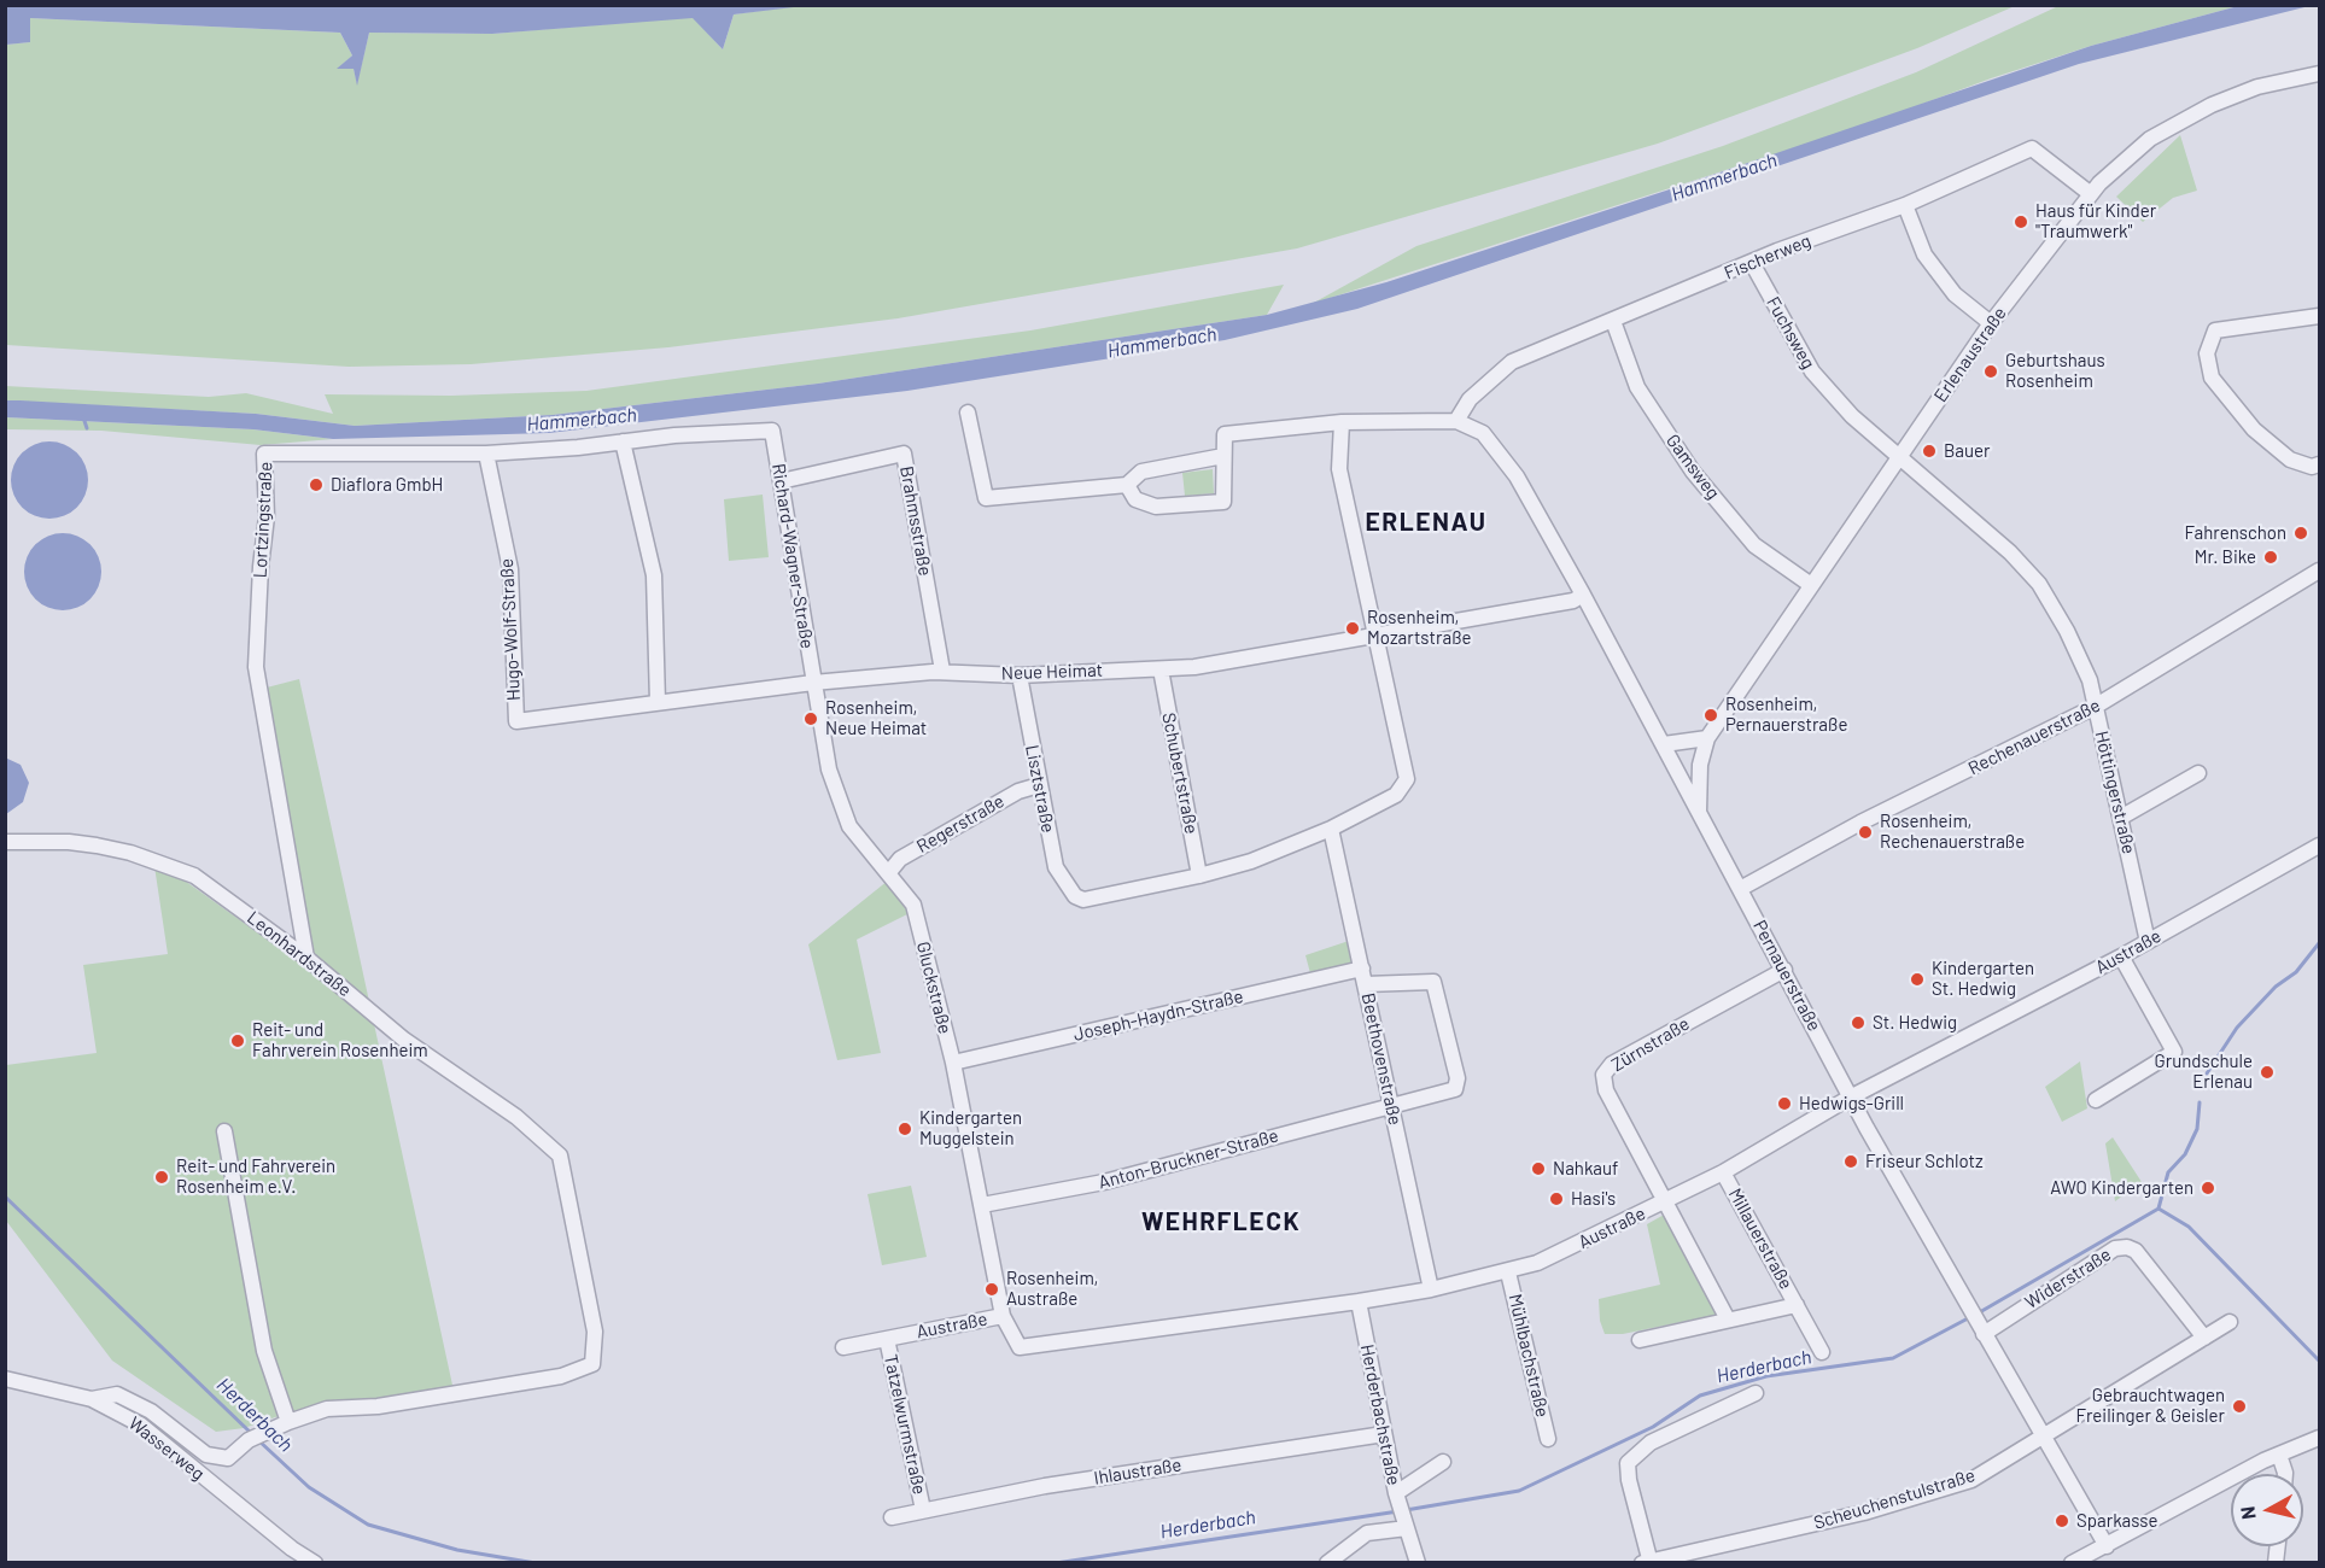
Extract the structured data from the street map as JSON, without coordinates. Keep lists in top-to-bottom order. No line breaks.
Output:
{"streets":{"street":["Fischerweg","Fuchsweg","Erlenaustraße","Gamsweg","Lortzingstraße","Brahmsstraße","Richard-Wagner-Straße","Hugo-Wolf-Straße","Neue Heimat","Rechenauerstraße","Schubertstraße","Lisztstraße","Höttingerstraße","Regerstraße","Austraße","Leonhardstraße","Pernauerstraße","Gluckstraße","Joseph-Haydn-Straße","Zürnstraße","Beethovenstraße","Anton-Bruckner-Straße","Millauerstraße","Widerstraße","Mühlbachstraße","Herderbachstraße","Tatzelwurmstraße","Wasserweg","Ihlaustraße","Scheuchenstulstraße"]},"crossings":[["Fischerweg","Fuchsweg"],["Fischerweg","Erlenaustraße"],["Fischerweg","Gamsweg"],["Fischerweg","Pernauerstraße"],["Fuchsweg","Erlenaustraße"],["Fuchsweg","Höttingerstraße"],["Erlenaustraße","Gamsweg"],["Erlenaustraße","Höttingerstraße"],["Erlenaustraße","Pernauerstraße"],["Lortzingstraße","Richard-Wagner-Straße"],["Lortzingstraße","Hugo-Wolf-Straße"],["Lortzingstraße","Leonhardstraße"],["Brahmsstraße","Richard-Wagner-Straße"],["Brahmsstraße","Neue Heimat"],["Richard-Wagner-Straße","Neue Heimat"],["Richard-Wagner-Straße","Gluckstraße"],["Hugo-Wolf-Straße","Neue Heimat"],["Neue Heimat","Schubertstraße"],["Neue Heimat","Lisztstraße"],["Neue Heimat","Pernauerstraße"],["Neue Heimat","Gluckstraße"],["Rechenauerstraße","Höttingerstraße"],["Rechenauerstraße","Pernauerstraße"],["Schubertstraße","Lisztstraße"],["Lisztstraße","Regerstraße"],["Höttingerstraße","Austraße"],["Regerstraße","Gluckstraße"],["Austraße","Pernauerstraße"],["Austraße","Gluckstraße"],["Austraße","Zürnstraße"],["Austraße","Beethovenstraße"],["Austraße","Millauerstraße"],["Austraße","Mühlbachstraße"],["Austraße","Herderbachstraße"],["Austraße","Tatzelwurmstraße"],["Leonhardstraße","Wasserweg"],["Pernauerstraße","Zürnstraße"],["Pernauerstraße","Widerstraße"],["Pernauerstraße","Scheuchenstulstraße"],["Gluckstraße","Joseph-Haydn-Straße"],["Gluckstraße","Anton-Bruckner-Straße"],["Joseph-Haydn-Straße","Beethovenstraße"],["Joseph-Haydn-Straße","Anton-Bruckner-Straße"],["Beethovenstraße","Anton-Bruckner-Straße"],["Widerstraße","Scheuchenstulstraße"],["Herderbachstraße","Ihlaustraße"],["Tatzelwurmstraße","Ihlaustraße"]],"districts":["ERLENAU","WEHRFLECK"],"water":["Hammerbach","Herderbach"],"places":["Haus für Kinder \"Traumwerk\"","Geburtshaus Rosenheim","Bauer","Diaflora GmbH","Fahrenschon","Mr. Bike","Rosenheim, Mozartstraße","Rosenheim, Pernauerstraße","Rosenheim, Neue Heimat","Rosenheim, Rechenauerstraße","Kindergarten St. Hedwig","St. Hedwig","Reit- und Fahrverein Rosenheim","Grundschule Erlenau","Hedwigs-Grill","Kindergarten Muggelstein","Friseur Schlotz","Nahkauf","Reit- und Fahrverein Rosenheim e.V.","AWO Kindergarten","Hasi's","Rosenheim, Austraße","Gebrauchtwagen Freilinger & Geisler","Sparkasse"],"north":"left"}
